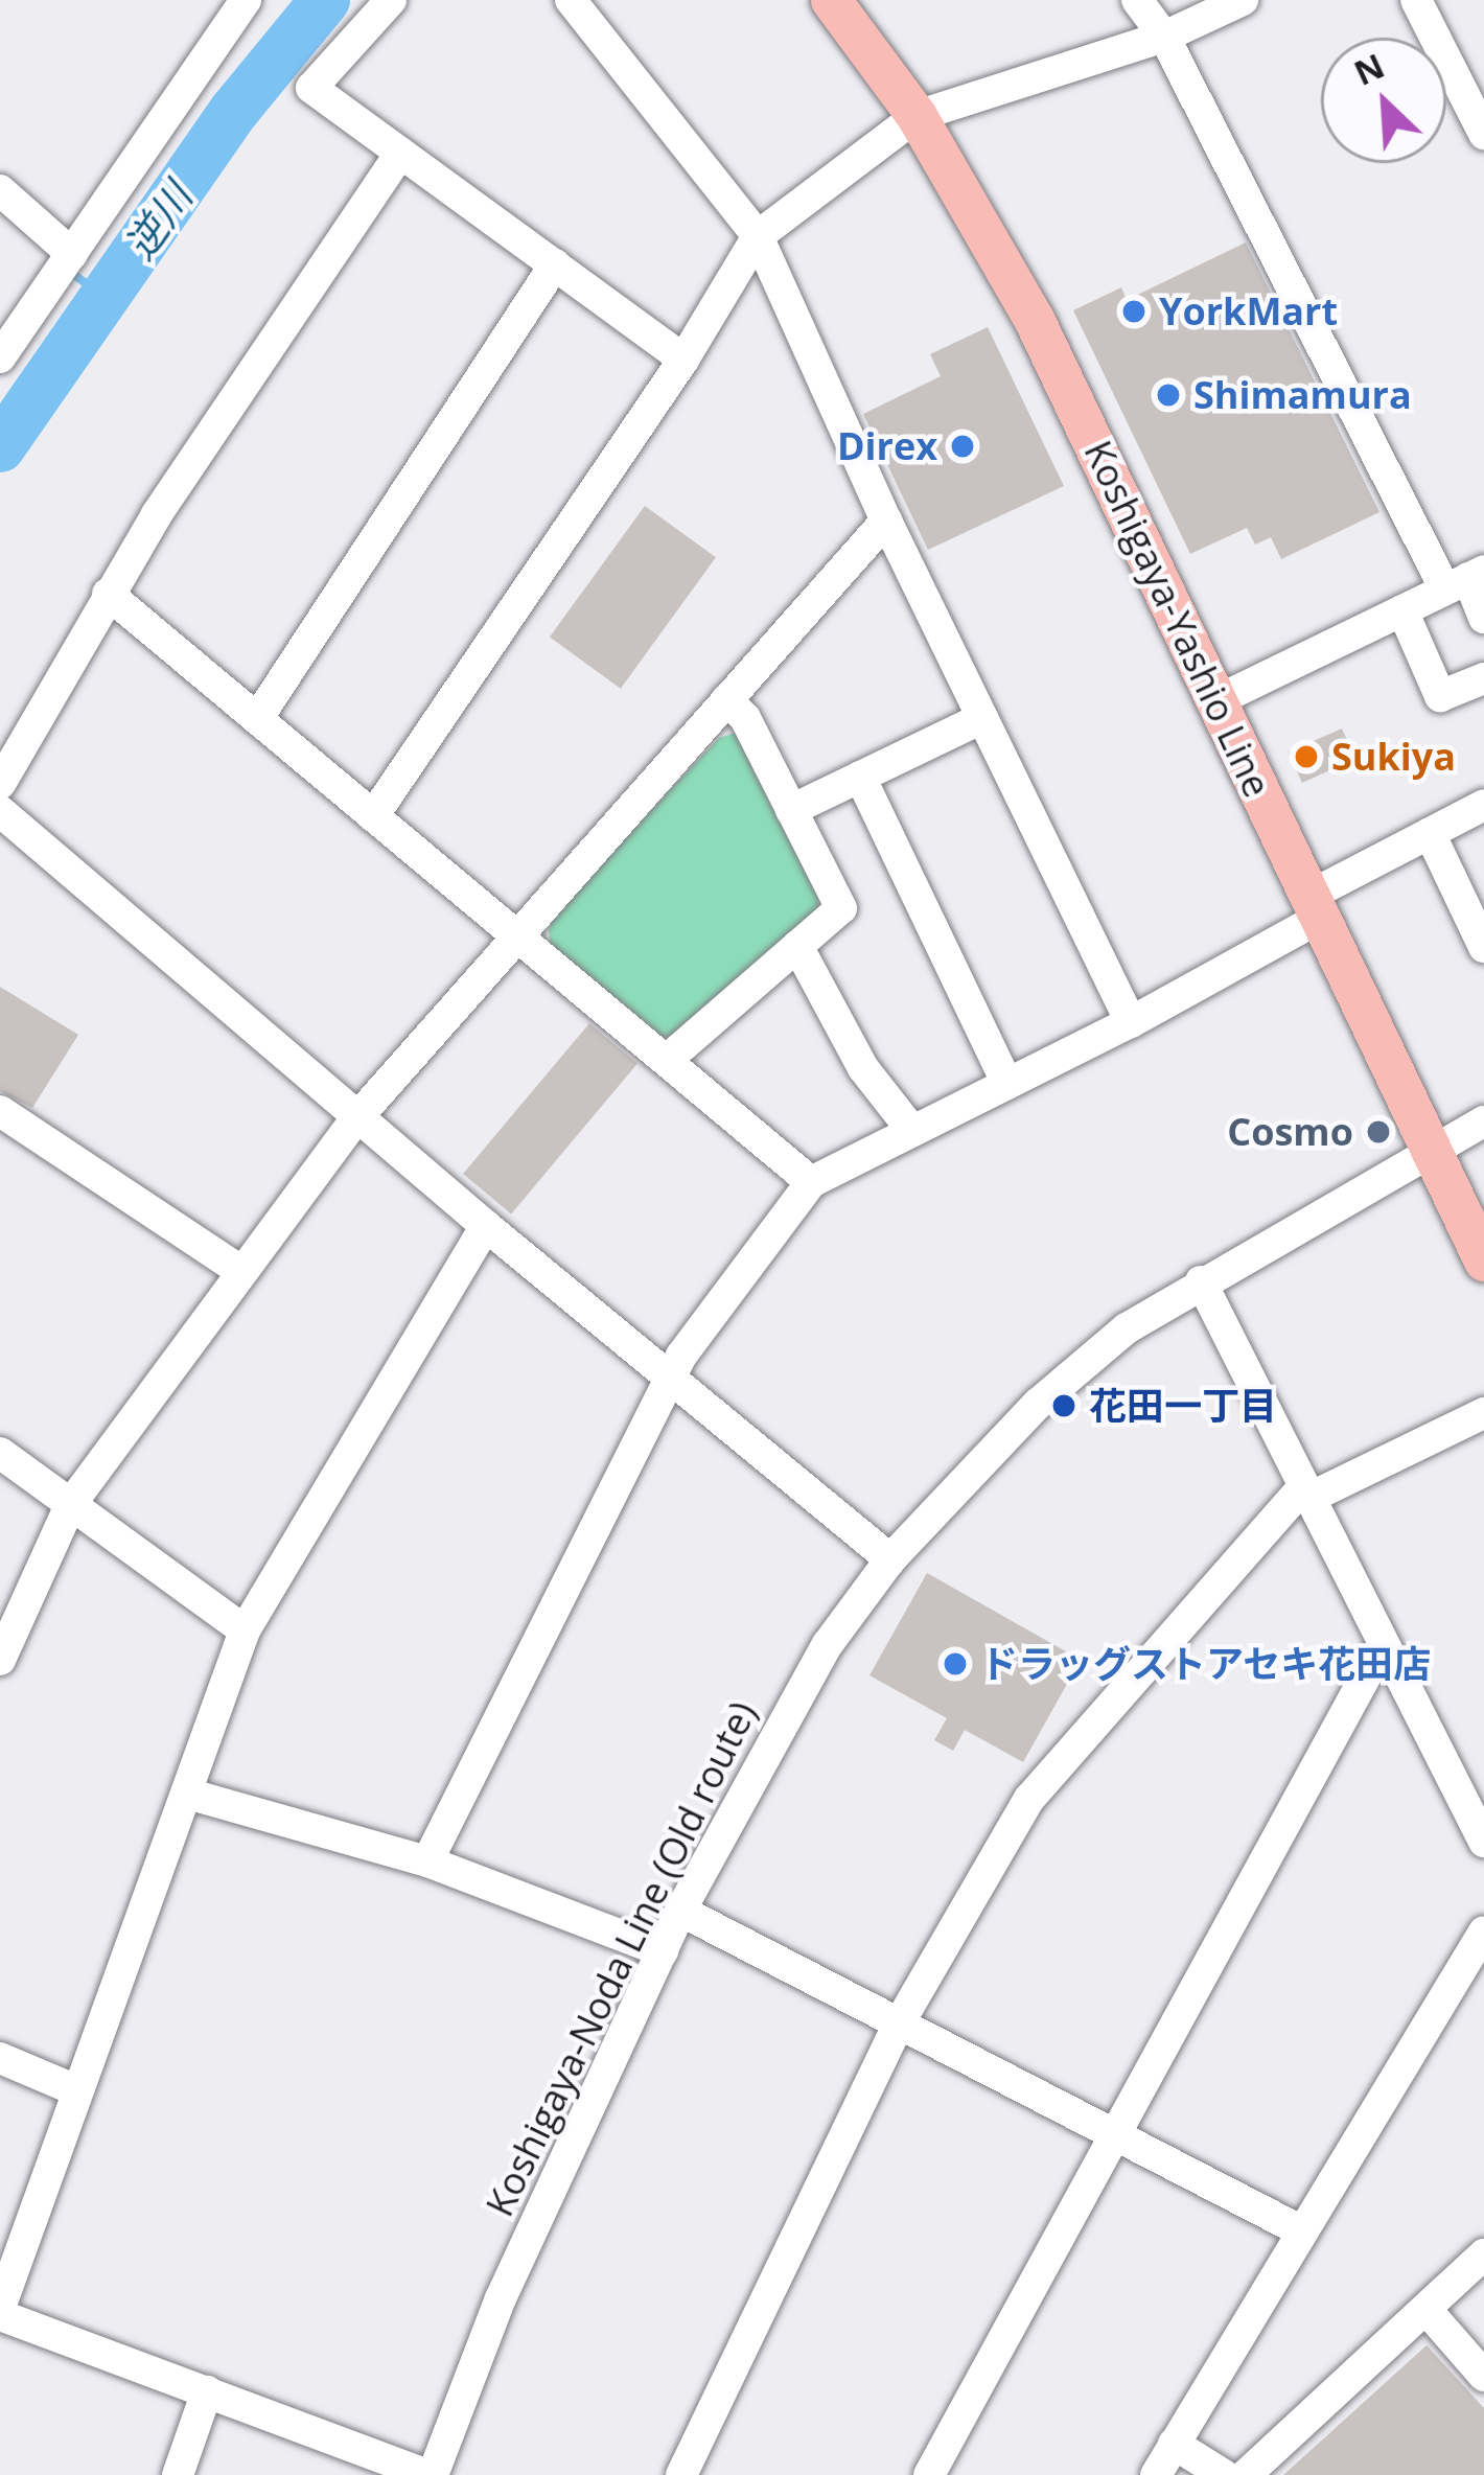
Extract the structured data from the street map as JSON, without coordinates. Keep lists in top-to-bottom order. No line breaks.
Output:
{"streets":{"main road":["Koshigaya-Yashio Line"],"street":["Koshigaya-Noda Line (Old route)"]},"crossings":[["Koshigaya-Yashio Line","Koshigaya-Noda Line (Old route)"]],"water":["逆川"],"places":["YorkMart","Shimamura","Direx","Sukiya","Cosmo","花田一丁目","ドラッグストアセキ花田店"],"north":"top left"}
